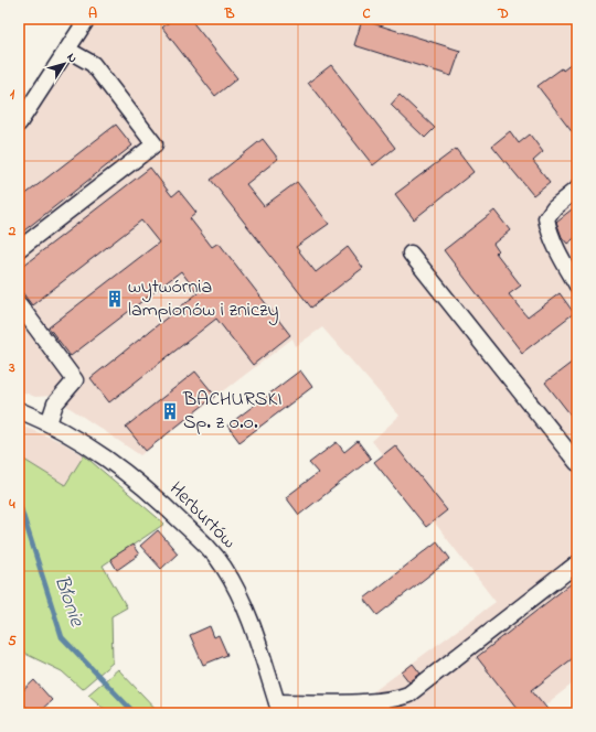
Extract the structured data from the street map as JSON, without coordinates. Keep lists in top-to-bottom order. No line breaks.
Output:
{"streets":{"street":["Herburtów"]},"water":["Błonie"],"places":{"building":["wytwórnia lampionów i zniczy","BACHURSKI Sp. z o.o."]},"north":"top right","grid":{"columns":["A","B","C","D"],"rows":["1","2","3","4","5"]}}
